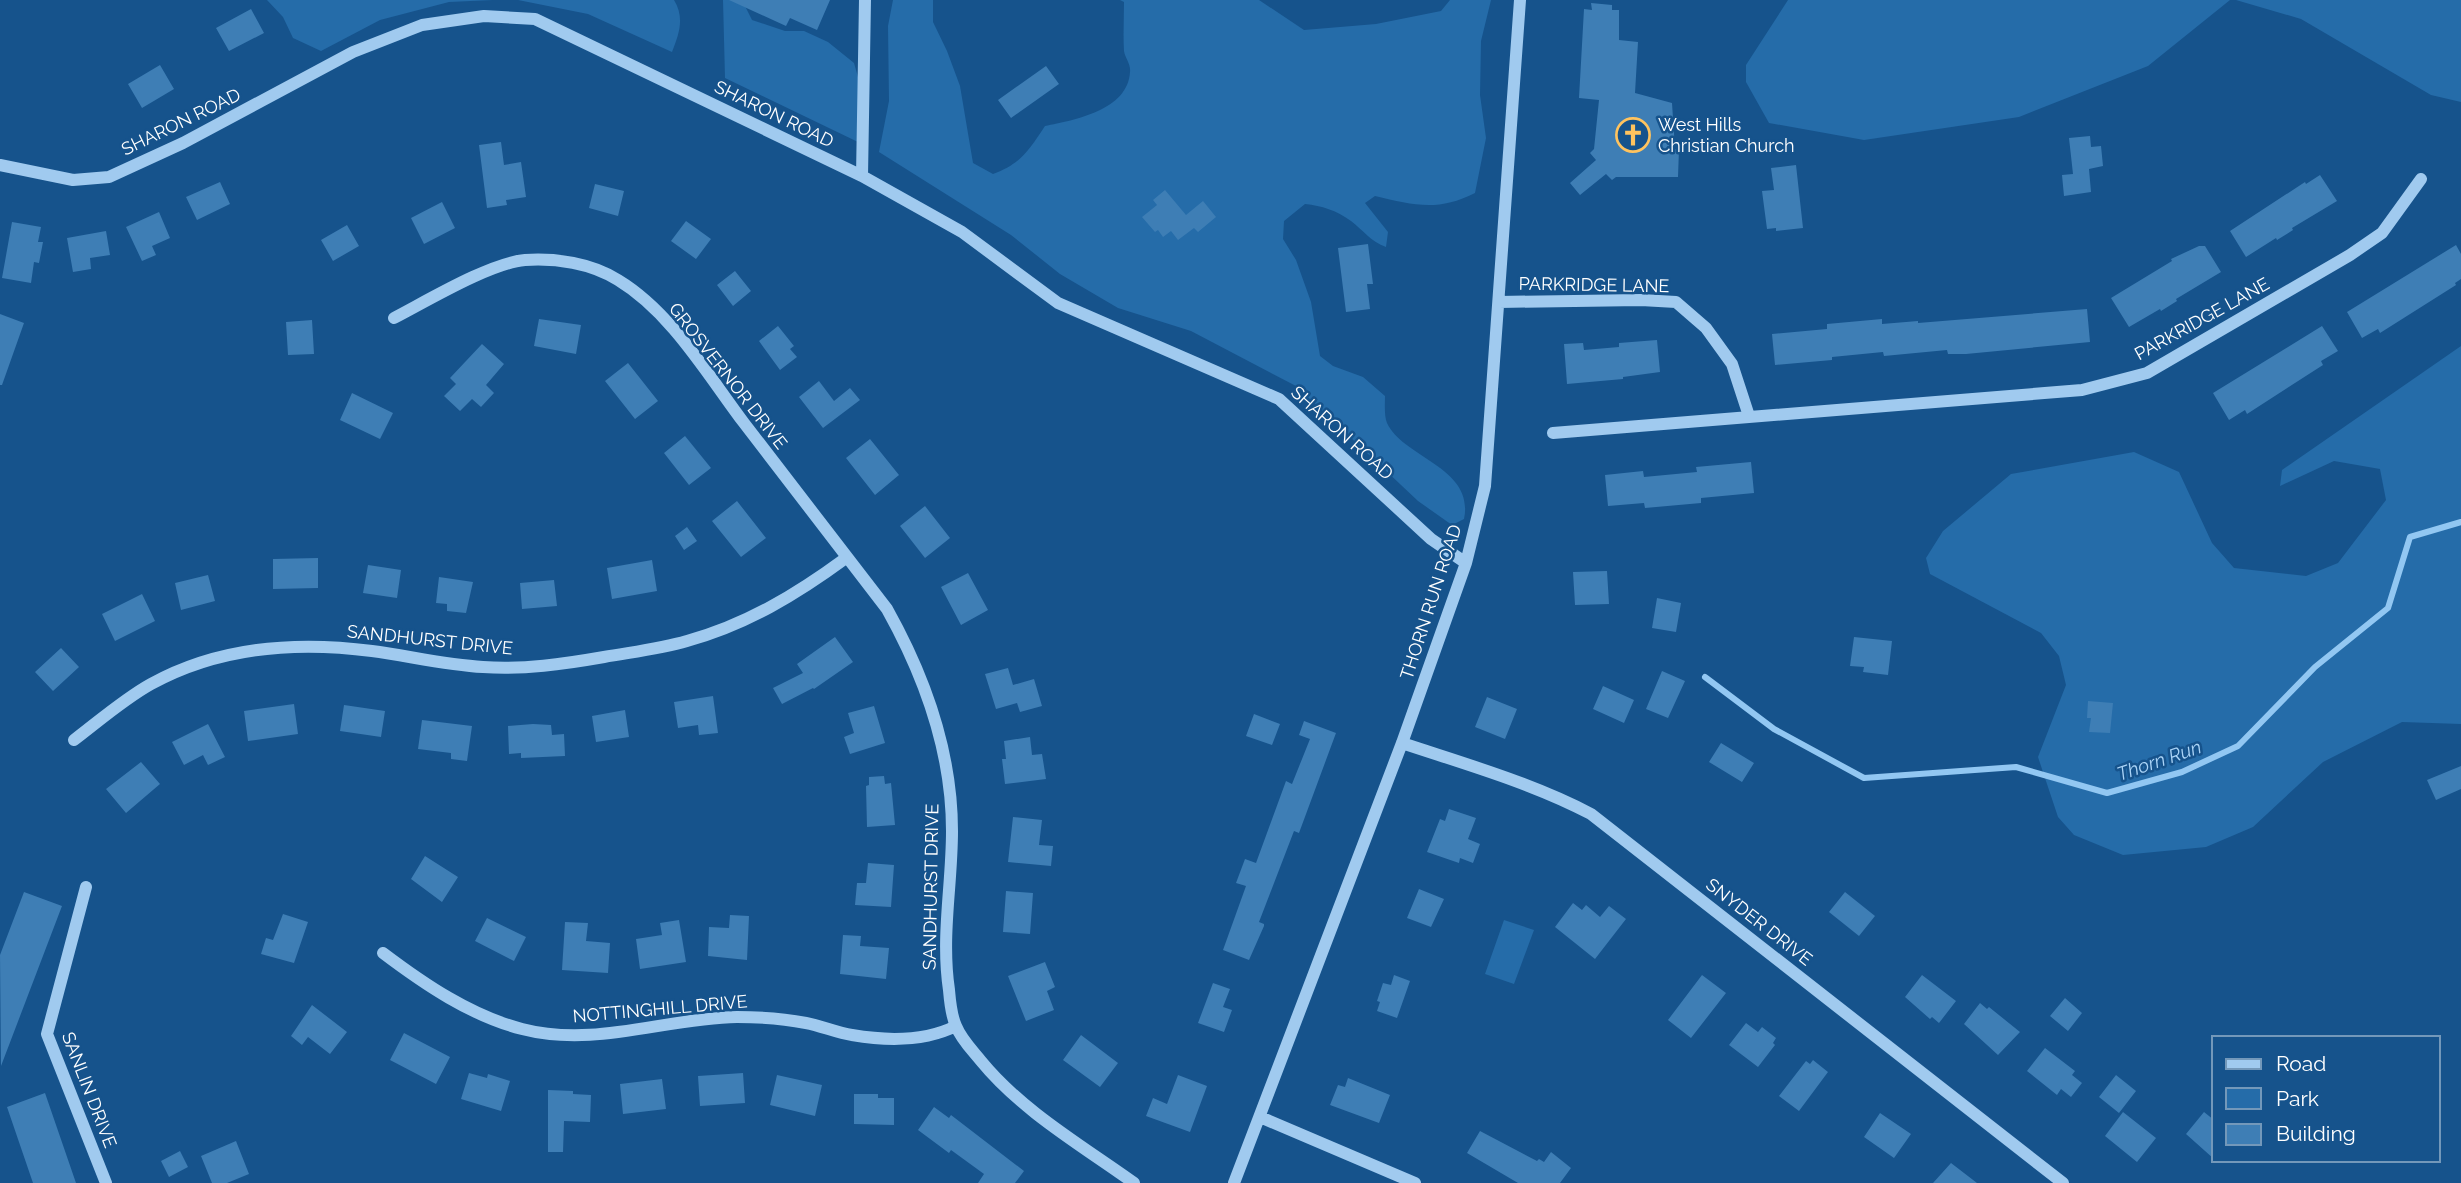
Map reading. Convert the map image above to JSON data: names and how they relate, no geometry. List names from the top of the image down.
{
  "streets": {
    "street": [
      "SHARON ROAD",
      "PARKRIDGE LANE",
      "GROSVERNOR DRIVE",
      "THORN RUN ROAD",
      "SANDHURST DRIVE",
      "SNYDER DRIVE",
      "NOTTINGHILL DRIVE",
      "SANLIN DRIVE"
    ]
  },
  "crossings": [
    ["SHARON ROAD", "THORN RUN ROAD"],
    ["PARKRIDGE LANE", "THORN RUN ROAD"],
    ["GROSVERNOR DRIVE", "SANDHURST DRIVE"],
    ["THORN RUN ROAD", "SNYDER DRIVE"],
    ["SANDHURST DRIVE", "NOTTINGHILL DRIVE"]
  ],
  "water": ["Thorn Run"],
  "places": {
    "church": ["West Hills Christian Church"]
  },
  "legend": ["Road", "Park", "Building"]
}
